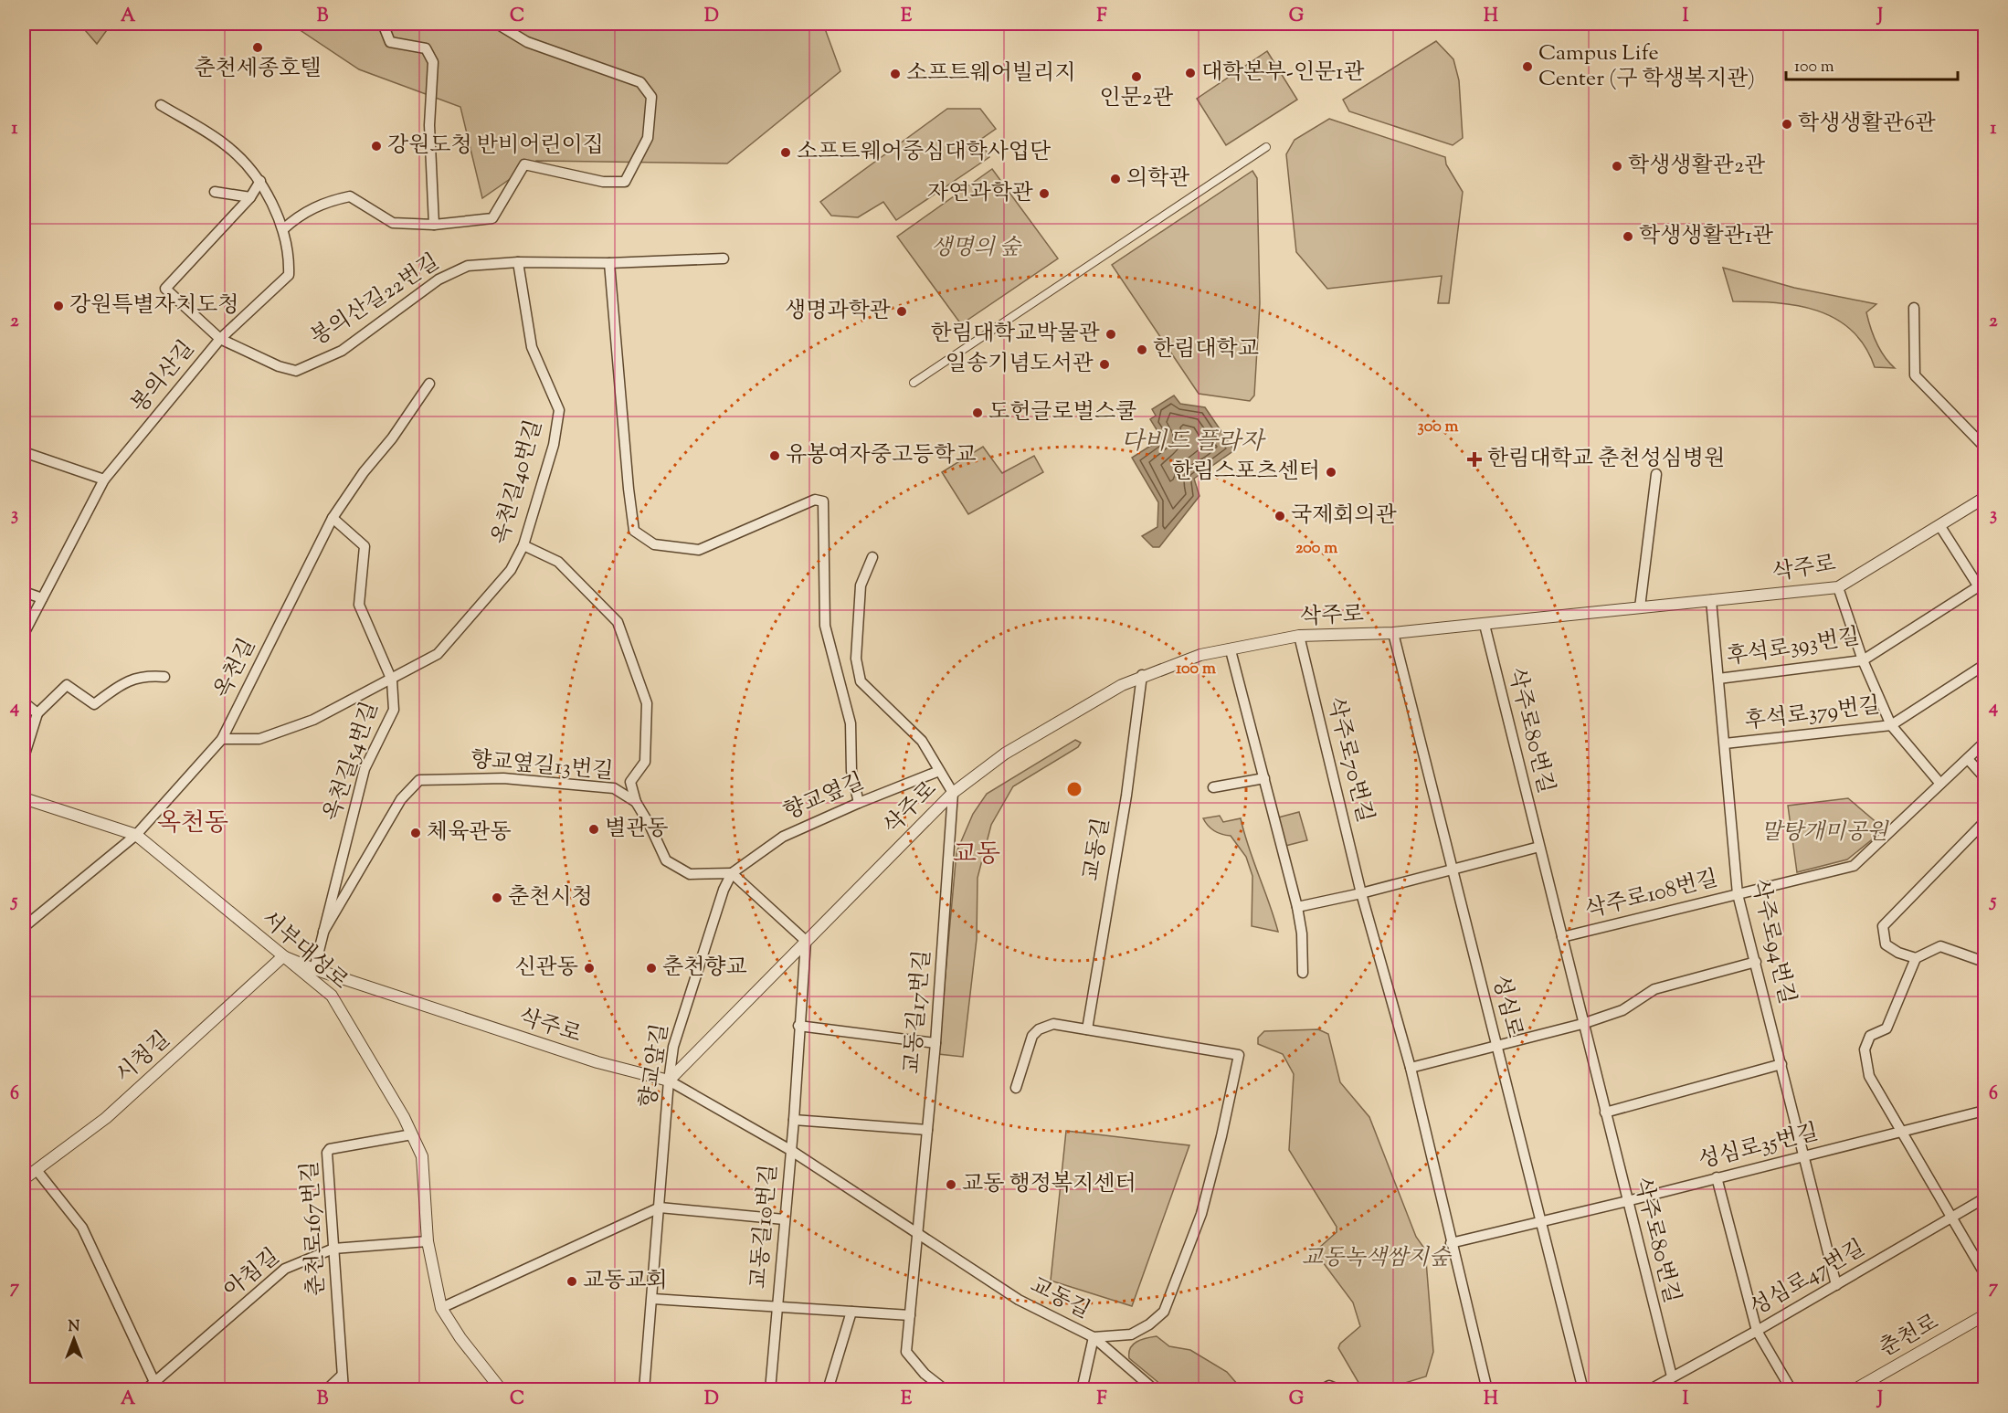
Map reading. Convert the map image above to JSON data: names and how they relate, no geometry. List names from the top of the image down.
{
  "streets": {
    "street": [
      "봉의산길22번길",
      "봉의산길",
      "옥천길40번길",
      "삭주로",
      "후석로393번길",
      "옥천길",
      "후석로379번길",
      "삭주로80번길",
      "삭주로70번길",
      "옥천길54번길",
      "향교옆길13번길",
      "향교옆길",
      "교동길",
      "삭주로108번길",
      "삭주로94번길",
      "서부대성로",
      "성심로",
      "교동길17번길",
      "시청길",
      "향교앞길",
      "성심로35번길",
      "교동길10번길",
      "춘천로167번길",
      "아침길",
      "성심로47번길",
      "춘천로"
    ]
  },
  "crossings": [
    ["봉의산길22번길", "봉의산길"],
    ["봉의산길22번길", "옥천길40번길"],
    ["옥천길40번길", "옥천길"],
    ["옥천길40번길", "옥천길54번길"],
    ["삭주로", "삭주로80번길"],
    ["삭주로", "삭주로70번길"],
    ["삭주로", "옥천길54번길"],
    ["삭주로", "교동길"],
    ["삭주로", "삭주로94번길"],
    ["삭주로", "서부대성로"],
    ["삭주로", "성심로"],
    ["삭주로", "교동길17번길"],
    ["삭주로", "시청길"],
    ["삭주로", "향교앞길"],
    ["삭주로", "교동길10번길"],
    ["후석로393번길", "삭주로94번길"],
    ["옥천길", "옥천길54번길"],
    ["옥천길", "서부대성로"],
    ["후석로379번길", "삭주로94번길"],
    ["삭주로80번길", "삭주로108번길"],
    ["삭주로80번길", "성심로35번길"],
    ["삭주로80번길", "성심로47번길"],
    ["옥천길54번길", "향교옆길13번길"],
    ["향교옆길13번길", "향교옆길"],
    ["향교옆길13번길", "향교앞길"],
    ["향교옆길", "향교앞길"],
    ["교동길", "교동길17번길"],
    ["교동길", "향교앞길"],
    ["교동길", "교동길10번길"],
    ["삭주로108번길", "삭주로94번길"],
    ["삭주로94번길", "성심로35번길"],
    ["삭주로94번길", "성심로47번길"],
    ["서부대성로", "시청길"],
    ["서부대성로", "춘천로167번길"],
    ["서부대성로", "아침길"],
    ["성심로", "성심로35번길"],
    ["교동길17번길", "교동길10번길"],
    ["춘천로167번길", "아침길"]
  ],
  "districts": ["옥천동", "교동"],
  "water": ["다비드 플라자"],
  "parks": ["생명의 숲", "말탕개미공원", "교동녹색쌈지숲"],
  "places": {
    "other": [
      "춘천세종호텔",
      "Campus Life Center (구 학생복지관)",
      "대학본부-인문1관",
      "소프트웨어빌리지",
      "인문2관",
      "학생생활관6관",
      "강원도청 반비어린이집",
      "소프트웨어중심대학사업단",
      "학생생활관2관",
      "의학관",
      "자연과학관",
      "학생생활관1관",
      "강원특별자치도청",
      "생명과학관",
      "한림대학교박물관",
      "한림대학교",
      "일송기념도서관",
      "도헌글로벌스쿨",
      "유봉여자중고등학교",
      "한림스포츠센터",
      "국제회의관",
      "별관동",
      "체육관동",
      "춘천시청",
      "신관동",
      "춘천향교",
      "교동 행정복지센터",
      "교동교회"
    ],
    "health": ["한림대학교 춘천성심병원"]
  },
  "scale_bar": "100 m",
  "north": "top",
  "grid": {
    "columns": [
      "A",
      "B",
      "C",
      "D",
      "E",
      "F",
      "G",
      "H",
      "I",
      "J"
    ],
    "rows": [
      "1",
      "2",
      "3",
      "4",
      "5",
      "6",
      "7"
    ]
  },
  "rings": ["300 m", "200 m", "100 m"]
}
